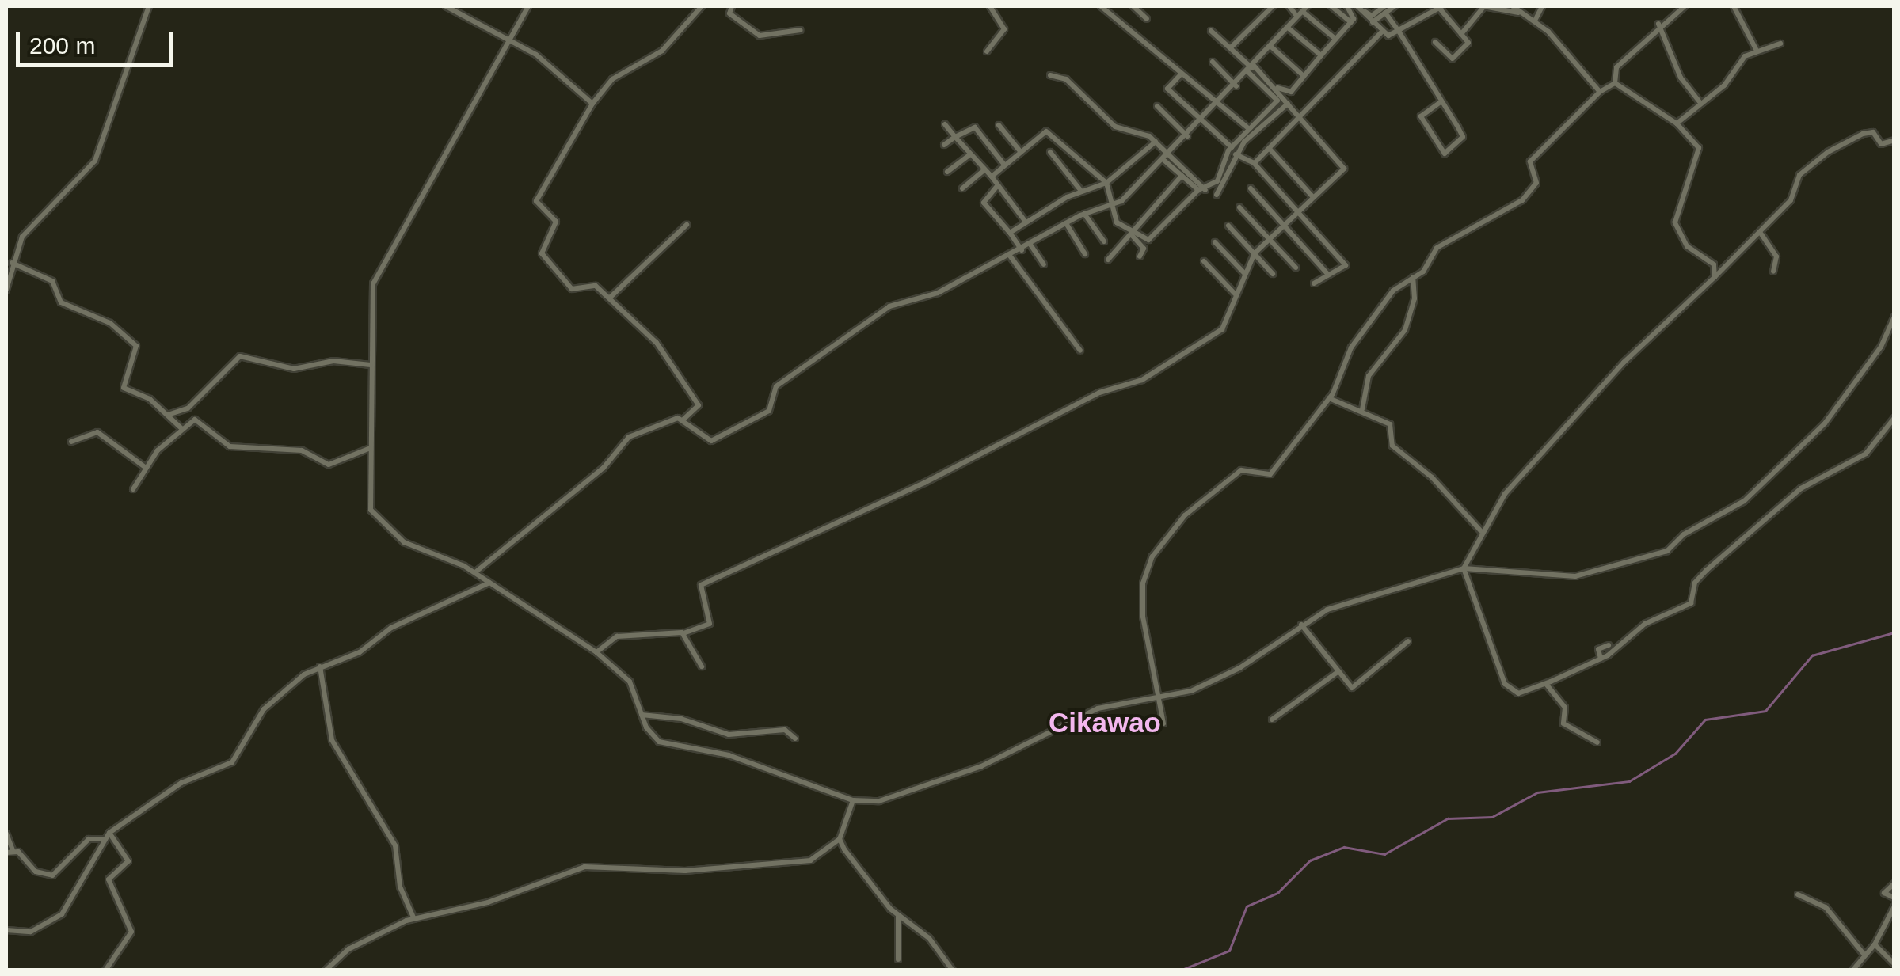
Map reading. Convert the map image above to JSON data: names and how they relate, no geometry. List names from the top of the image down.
{
  "districts": ["Cikawao"],
  "scale_bar": "200 m"
}
